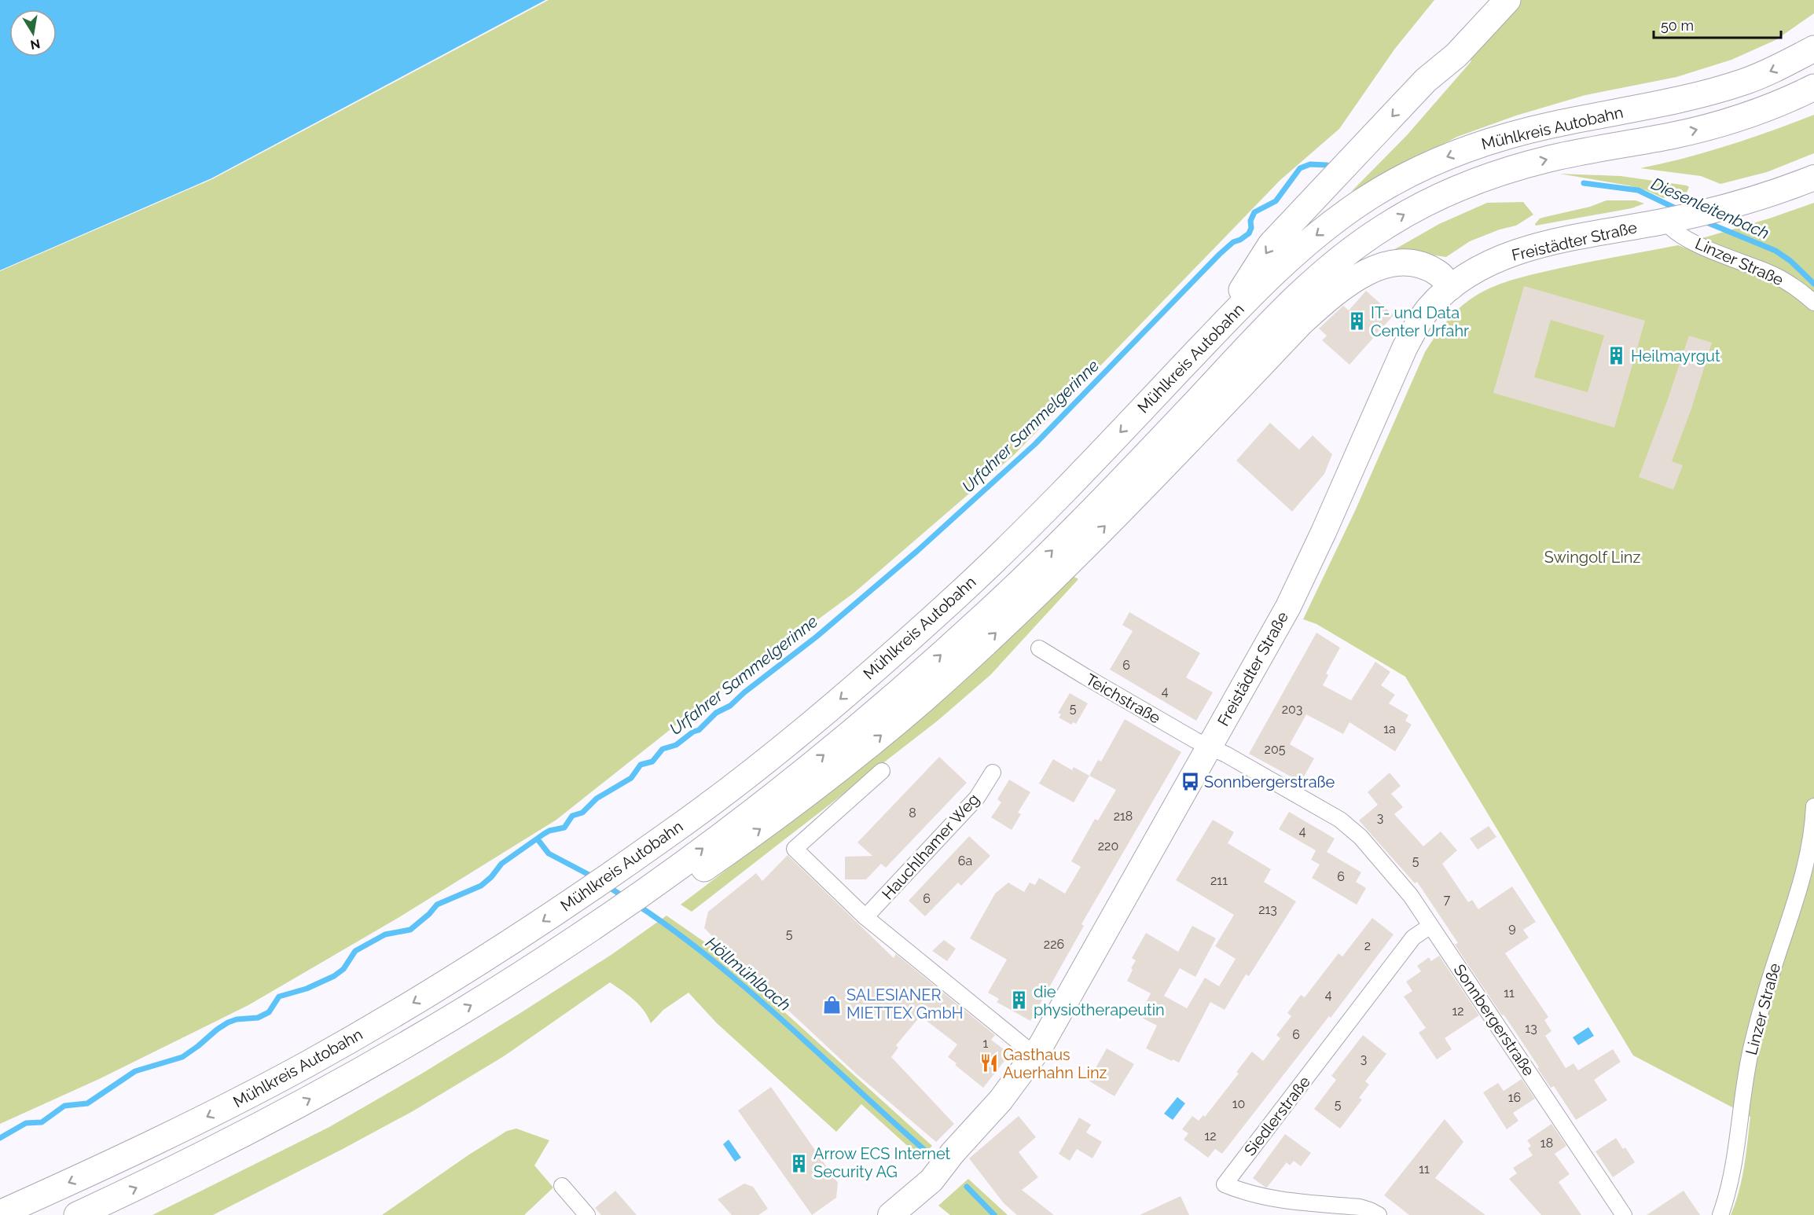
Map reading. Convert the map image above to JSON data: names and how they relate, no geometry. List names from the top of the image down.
{
  "streets": {
    "highway": ["Mühlkreis Autobahn"],
    "main road": ["Freistädter Straße"],
    "street": [
      "Linzer Straße",
      "Teichstraße",
      "Hauchlhamer Weg",
      "Sonnbergerstraße",
      "Siedlerstraße"
    ]
  },
  "crossings": [
    ["Freistädter Straße", "Linzer Straße"],
    ["Freistädter Straße", "Teichstraße"],
    ["Freistädter Straße", "Sonnbergerstraße"],
    ["Teichstraße", "Sonnbergerstraße"],
    ["Sonnbergerstraße", "Siedlerstraße"]
  ],
  "water": ["Diesenleitenbach", "Urfahrer Sammelgerinne", "Höllmühlbach"],
  "parks": ["Swingolf Linz"],
  "places": {
    "building": [
      "IT- und Data Center Urfahr",
      "Heilmayrgut",
      "die physiotherapeutin",
      "Arrow ECS Internet Security AG"
    ],
    "bus stop": ["Sonnbergerstraße"],
    "shop": ["SALESIANER MIETTEX GmbH"],
    "restaurant": ["Gasthaus Auerhahn Linz"]
  },
  "house_numbers": [
    "6",
    "4",
    "5",
    "203",
    "1a",
    "205",
    "8",
    "218",
    "3",
    "4",
    "220",
    "6a",
    "5",
    "6",
    "211",
    "6",
    "7",
    "213",
    "9",
    "5",
    "226",
    "2",
    "11",
    "4",
    "12",
    "13",
    "6",
    "1",
    "3",
    "16",
    "10",
    "5",
    "12",
    "18",
    "11"
  ],
  "scale_bar": "50 m",
  "north": "bottom"
}
